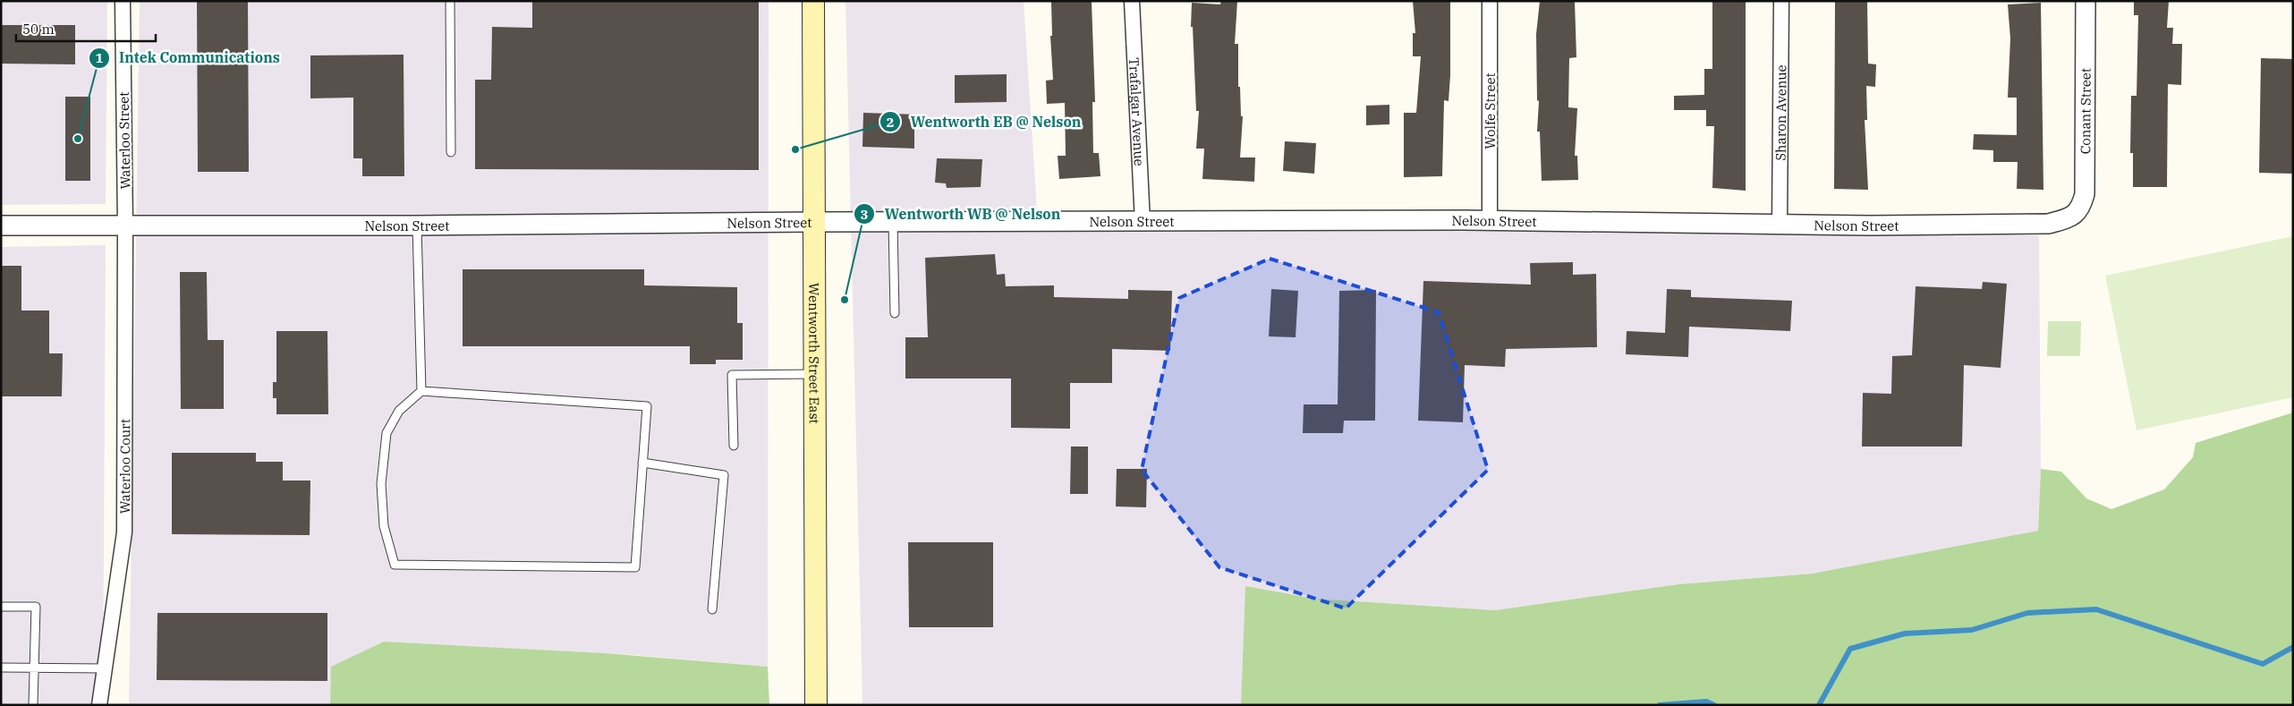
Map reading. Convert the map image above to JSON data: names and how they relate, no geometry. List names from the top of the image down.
{
  "streets": {
    "main road": ["Wentworth Street East"],
    "street": [
      "Wolfe Street",
      "Conant Street",
      "Trafalgar Avenue",
      "Sharon Avenue",
      "Waterloo Street",
      "Nelson Street",
      "Waterloo Court"
    ]
  },
  "crossings": [
    ["Wolfe Street", "Nelson Street"],
    ["Conant Street", "Nelson Street"],
    ["Trafalgar Avenue", "Nelson Street"],
    ["Sharon Avenue", "Nelson Street"],
    ["Waterloo Street", "Nelson Street"],
    ["Waterloo Street", "Waterloo Court"],
    ["Nelson Street", "Wentworth Street East"],
    ["Nelson Street", "Waterloo Court"]
  ],
  "places": ["Intek Communications", "Wentworth EB @ Nelson", "Wentworth WB @ Nelson"],
  "scale_bar": "50 m"
}
